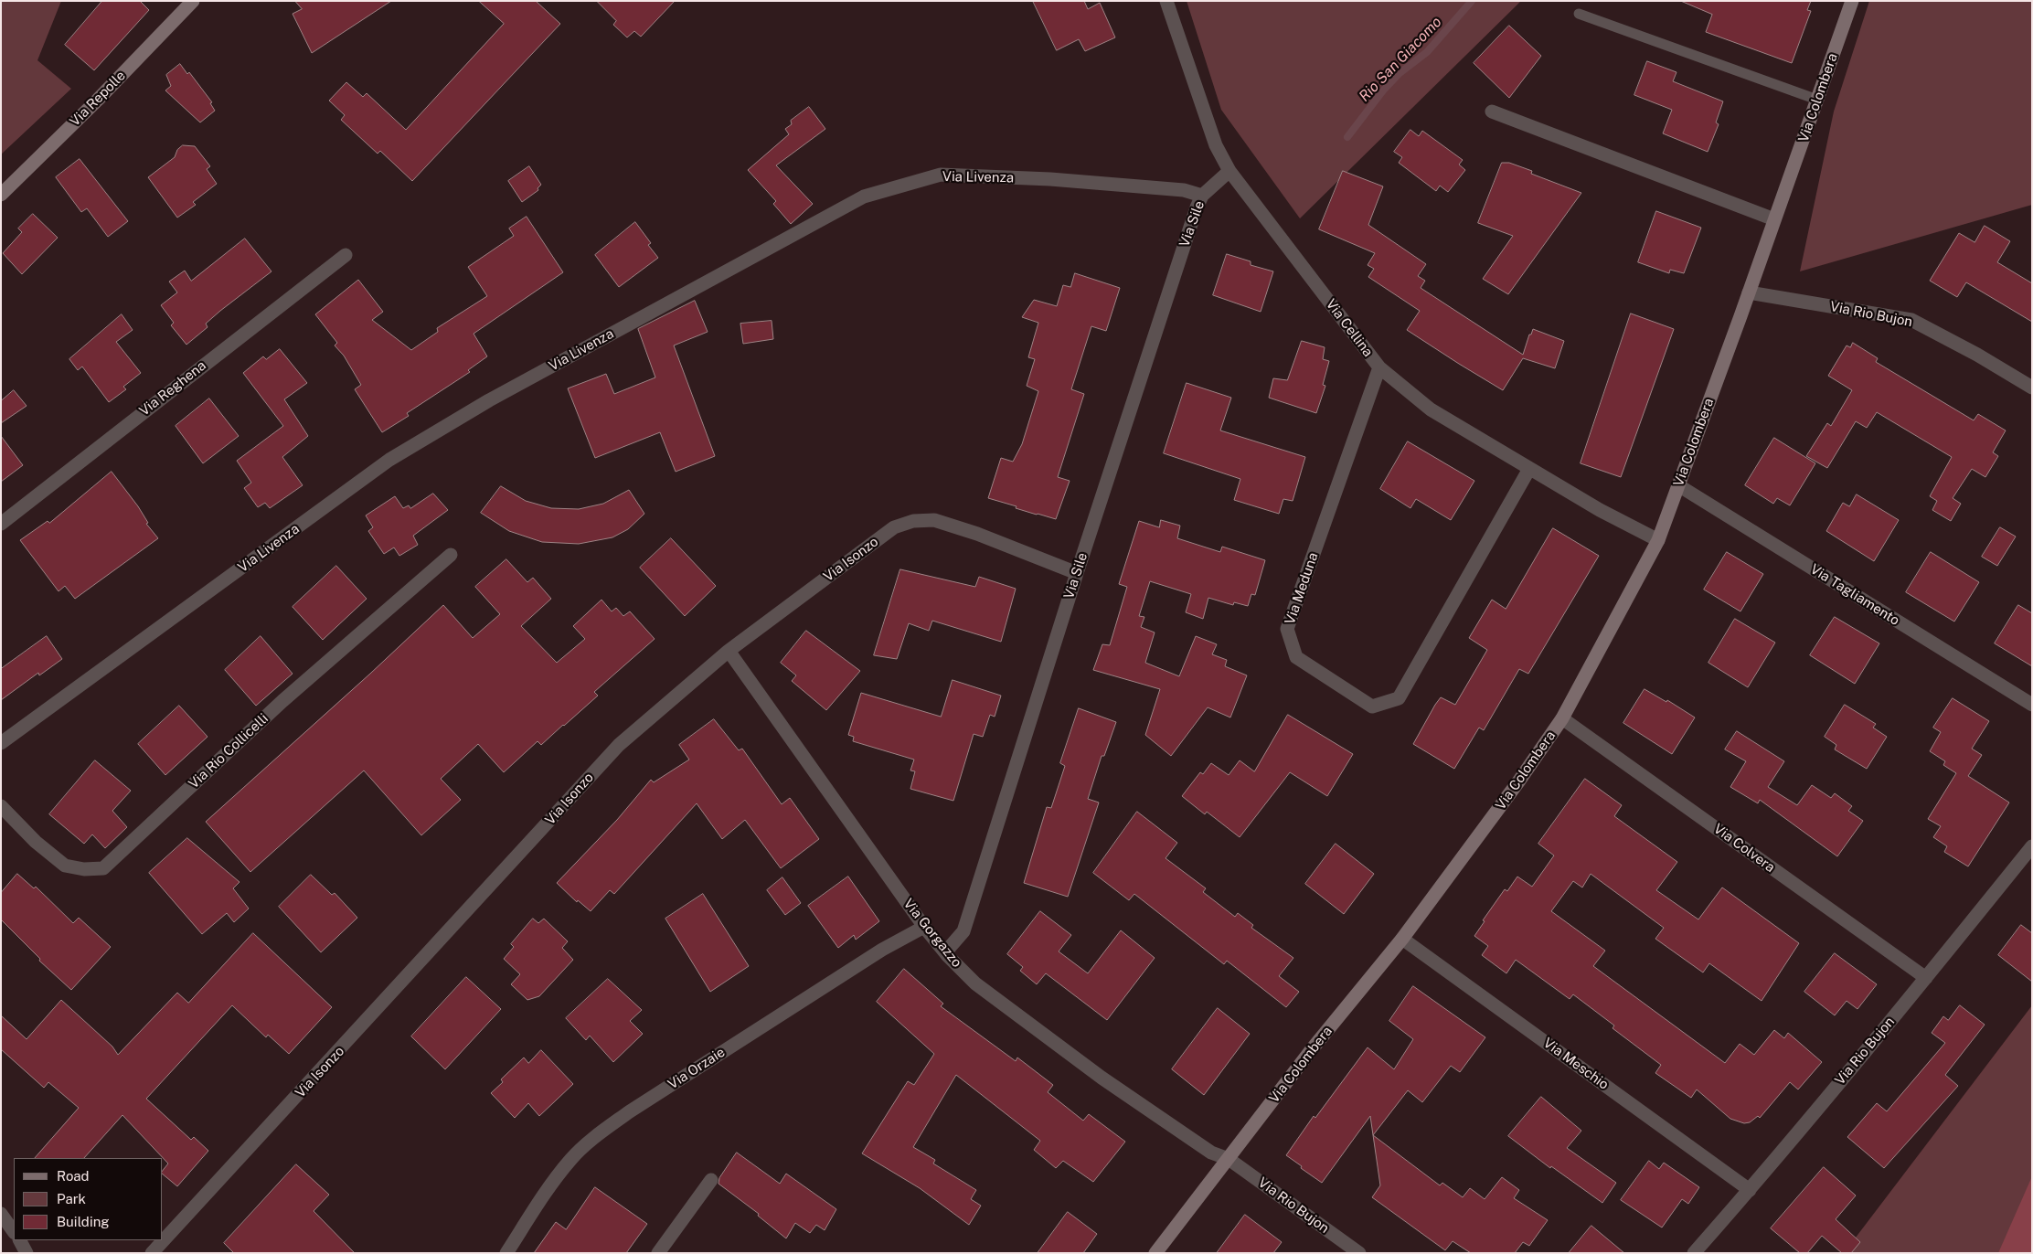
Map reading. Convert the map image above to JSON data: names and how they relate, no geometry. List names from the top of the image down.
{
  "streets": {
    "street": [
      "Via Colombera",
      "Via Repolle",
      "Via Livenza",
      "Via Sile",
      "Via Rio Bujon",
      "Via Cellina",
      "Via Reghena",
      "Via Isonzo",
      "Via Meduna",
      "Via Tagliamento",
      "Via Rio Collicelli",
      "Via Colvera",
      "Via Gorgazzo",
      "Via Meschio",
      "Via Orzaie"
    ]
  },
  "crossings": [
    ["Via Colombera", "Via Rio Bujon"],
    ["Via Colombera", "Via Cellina"],
    ["Via Colombera", "Via Tagliamento"],
    ["Via Colombera", "Via Colvera"],
    ["Via Colombera", "Via Gorgazzo"],
    ["Via Colombera", "Via Meschio"],
    ["Via Livenza", "Via Sile"],
    ["Via Sile", "Via Isonzo"],
    ["Via Sile", "Via Gorgazzo"],
    ["Via Rio Bujon", "Via Colvera"],
    ["Via Rio Bujon", "Via Gorgazzo"],
    ["Via Rio Bujon", "Via Meschio"],
    ["Via Cellina", "Via Meduna"],
    ["Via Isonzo", "Via Gorgazzo"],
    ["Via Gorgazzo", "Via Orzaie"]
  ],
  "water": ["Rio San Giacomo"],
  "legend": ["Road", "Park", "Building"]
}
